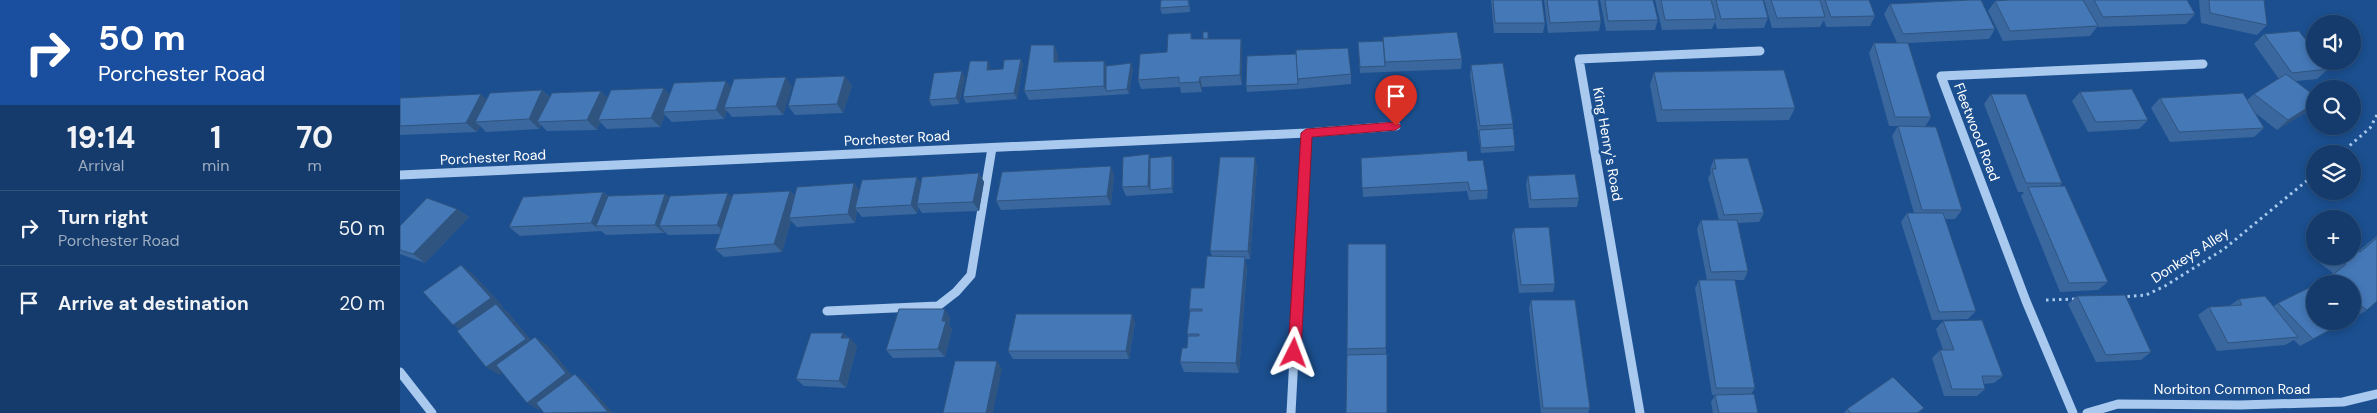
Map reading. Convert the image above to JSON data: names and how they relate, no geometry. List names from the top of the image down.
{
  "streets": {
    "street": [
      "Fleetwood Road",
      "Porchester Road",
      "King Henry's Road",
      "Norbiton Common Road"
    ],
    "path": ["Donkeys Alley"]
  },
  "page": {
    "turn": ["50 m", "Porchester Road"],
    "map_buttons": ["+", "−"],
    "eta": [
      "19:14",
      "Arrival",
      "1",
      "min",
      "70",
      "m"
    ],
    "list": [
      {
        "name": "Turn right",
        "note": "Porchester Road",
        "value": "50 m"
      },
      {
        "name": "Arrive at destination",
        "value": "20 m"
      }
    ]
  }
}
